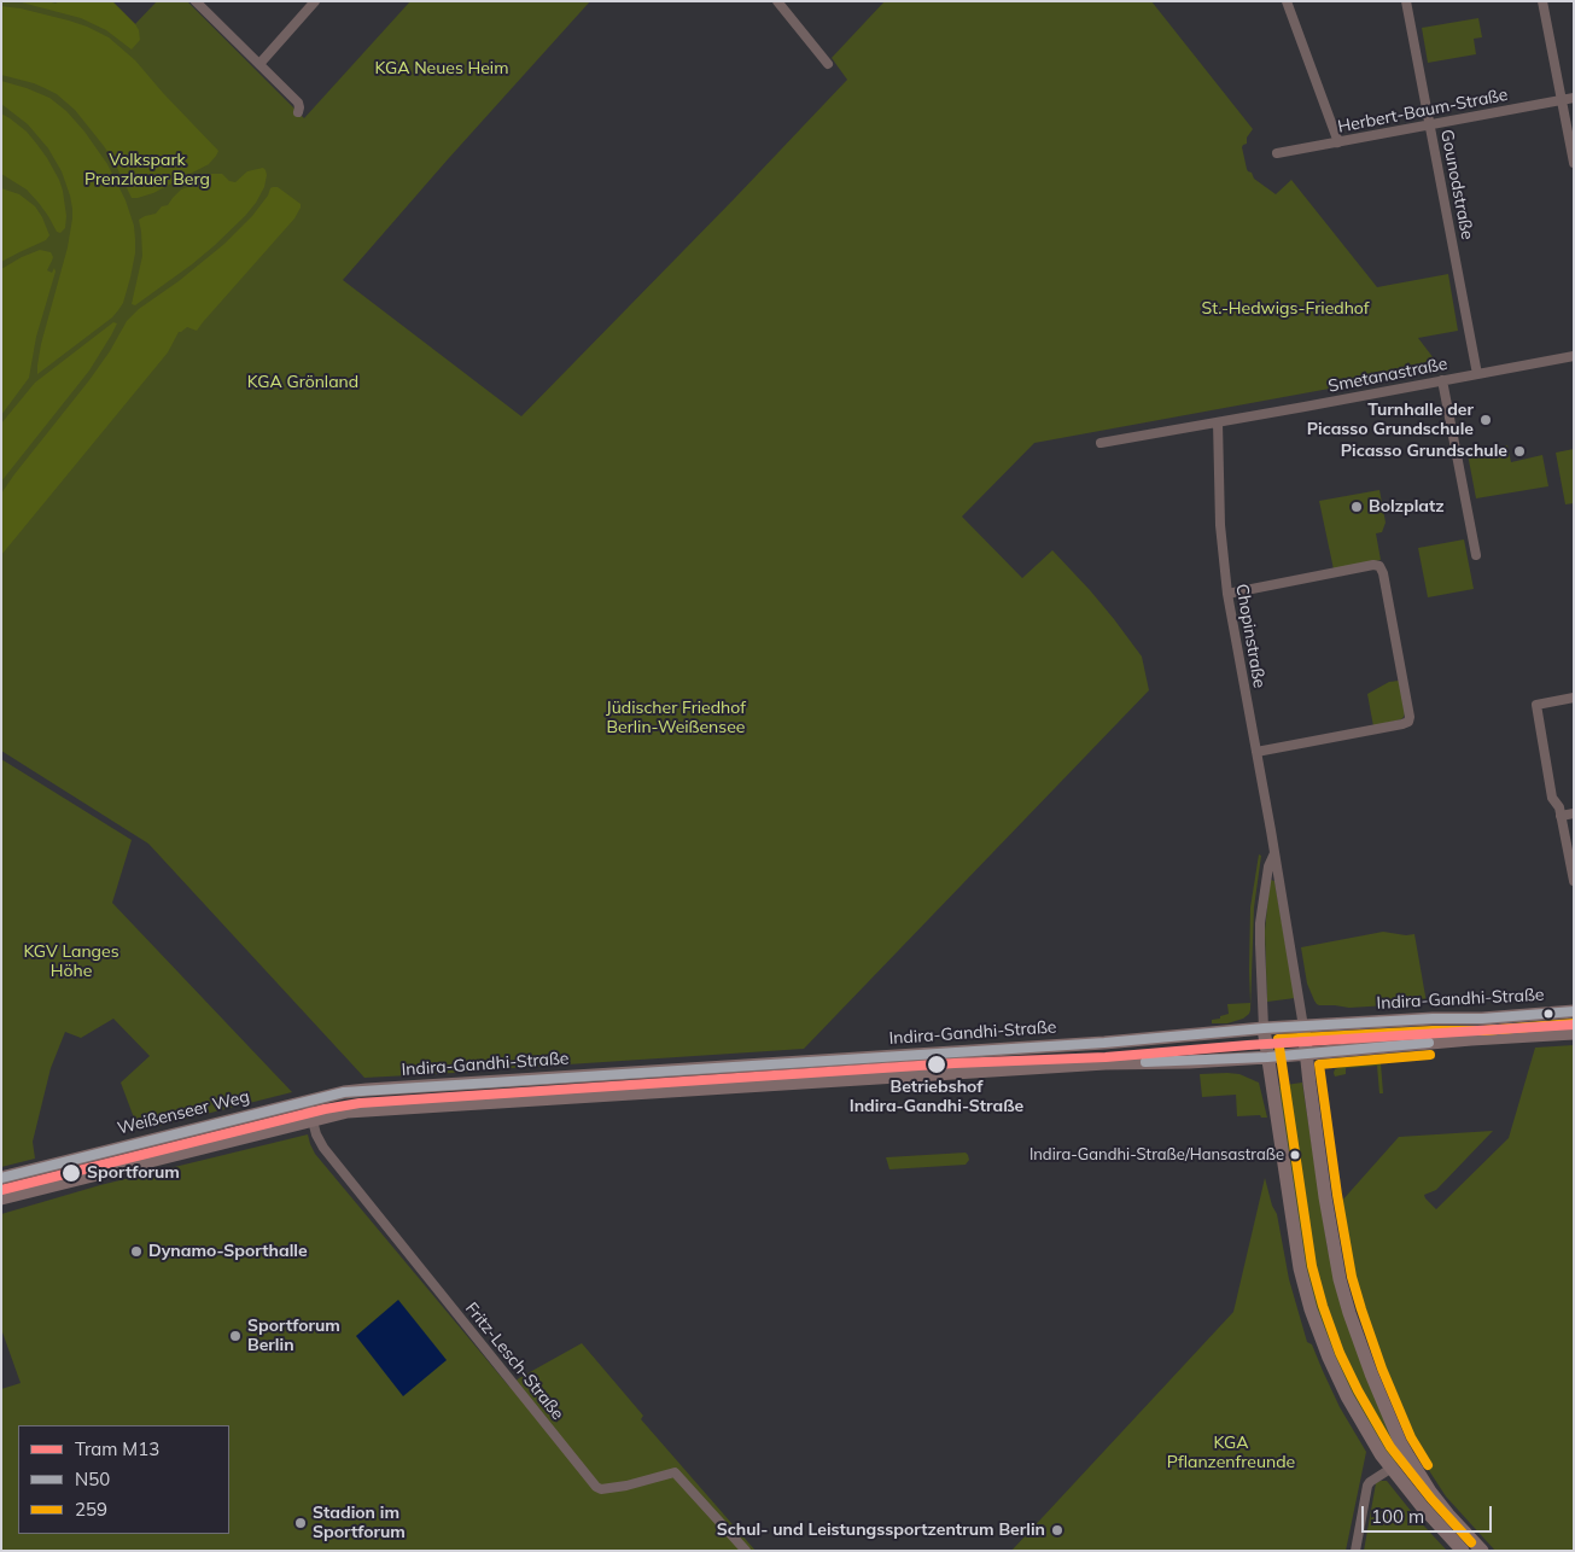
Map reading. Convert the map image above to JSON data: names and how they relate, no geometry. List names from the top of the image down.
{
  "streets": {
    "main road": ["Indira-Gandhi-Straße", "Weißenseer Weg"],
    "street": [
      "Herbert-Baum-Straße",
      "Gounodstraße",
      "Smetanastraße",
      "Chopinstraße",
      "Fritz-Lesch-Straße"
    ]
  },
  "crossings": [
    ["Herbert-Baum-Straße", "Gounodstraße"],
    ["Gounodstraße", "Smetanastraße"],
    ["Smetanastraße", "Chopinstraße"],
    ["Chopinstraße", "Indira-Gandhi-Straße"],
    ["Indira-Gandhi-Straße", "Weißenseer Weg"],
    ["Weißenseer Weg", "Fritz-Lesch-Straße"]
  ],
  "parks": [
    "KGA Neues Heim",
    "Volkspark Prenzlauer Berg",
    "St.-Hedwigs-Friedhof",
    "KGA Grönland",
    "Jüdischer Friedhof Berlin-Weißensee",
    "KGV Langes Höhe",
    "KGA Pflanzenfreunde"
  ],
  "places": [
    "Turnhalle der Picasso Grundschule",
    "Picasso Grundschule",
    "Bolzplatz",
    "Betriebshof Indira-Gandhi-Straße",
    "Indira-Gandhi-Straße/Hansastraße",
    "Sportforum",
    "Dynamo-Sporthalle",
    "Sportforum Berlin",
    "Stadion im Sportforum",
    "Schul- und Leistungssportzentrum Berlin"
  ],
  "lines": ["transit line N50", "transit line 259", "tram line M13"],
  "legend": ["Tram M13", "N50", "259"],
  "scale_bar": "100 m"
}
